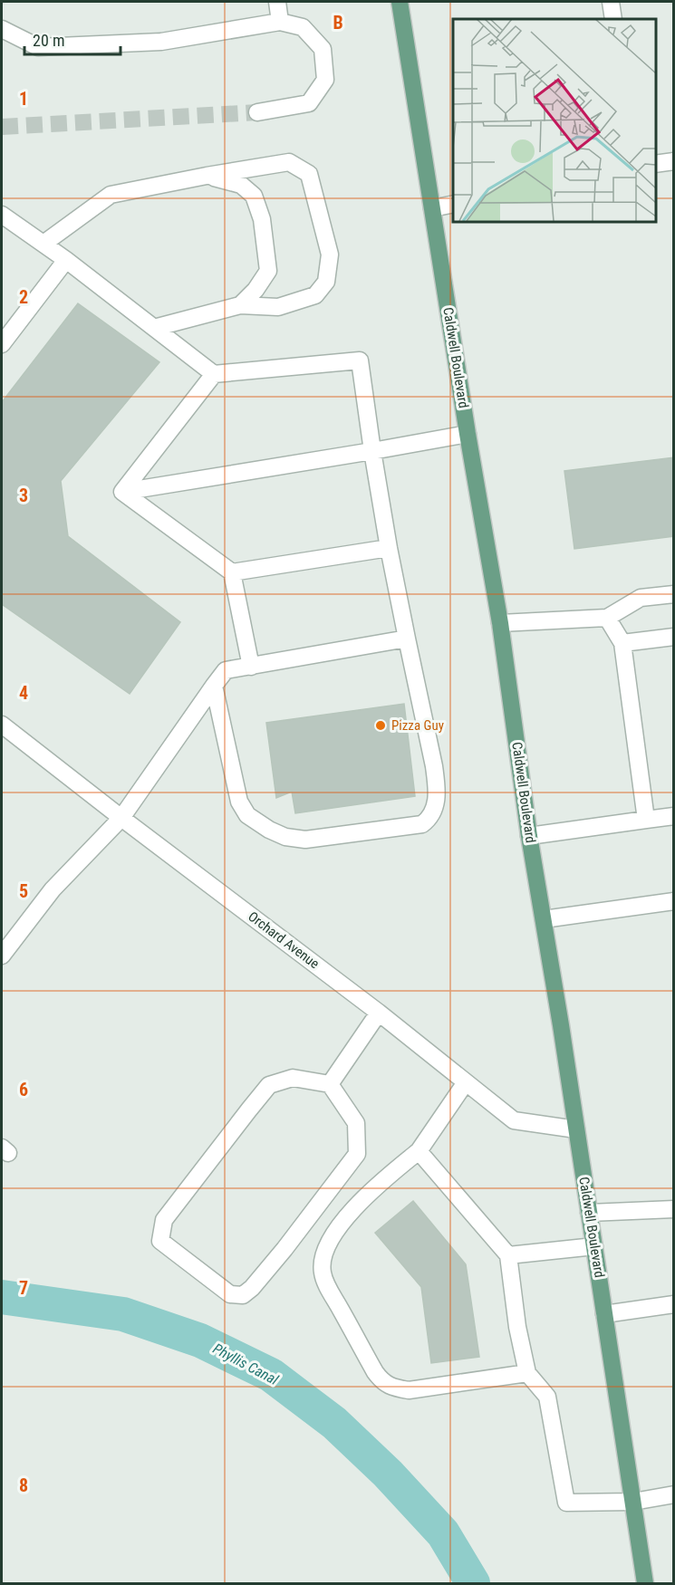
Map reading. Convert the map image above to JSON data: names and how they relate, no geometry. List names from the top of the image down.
{
  "streets": {
    "main road": ["Caldwell Boulevard"],
    "street": ["Orchard Avenue"]
  },
  "crossings": [
    ["Caldwell Boulevard", "Orchard Avenue"]
  ],
  "water": ["Phyllis Canal"],
  "places": ["Pizza Guy"],
  "scale_bar": "20 m",
  "grid": {
    "columns": ["B"],
    "rows": [
      "1",
      "2",
      "3",
      "4",
      "5",
      "6",
      "7",
      "8"
    ]
  }
}
